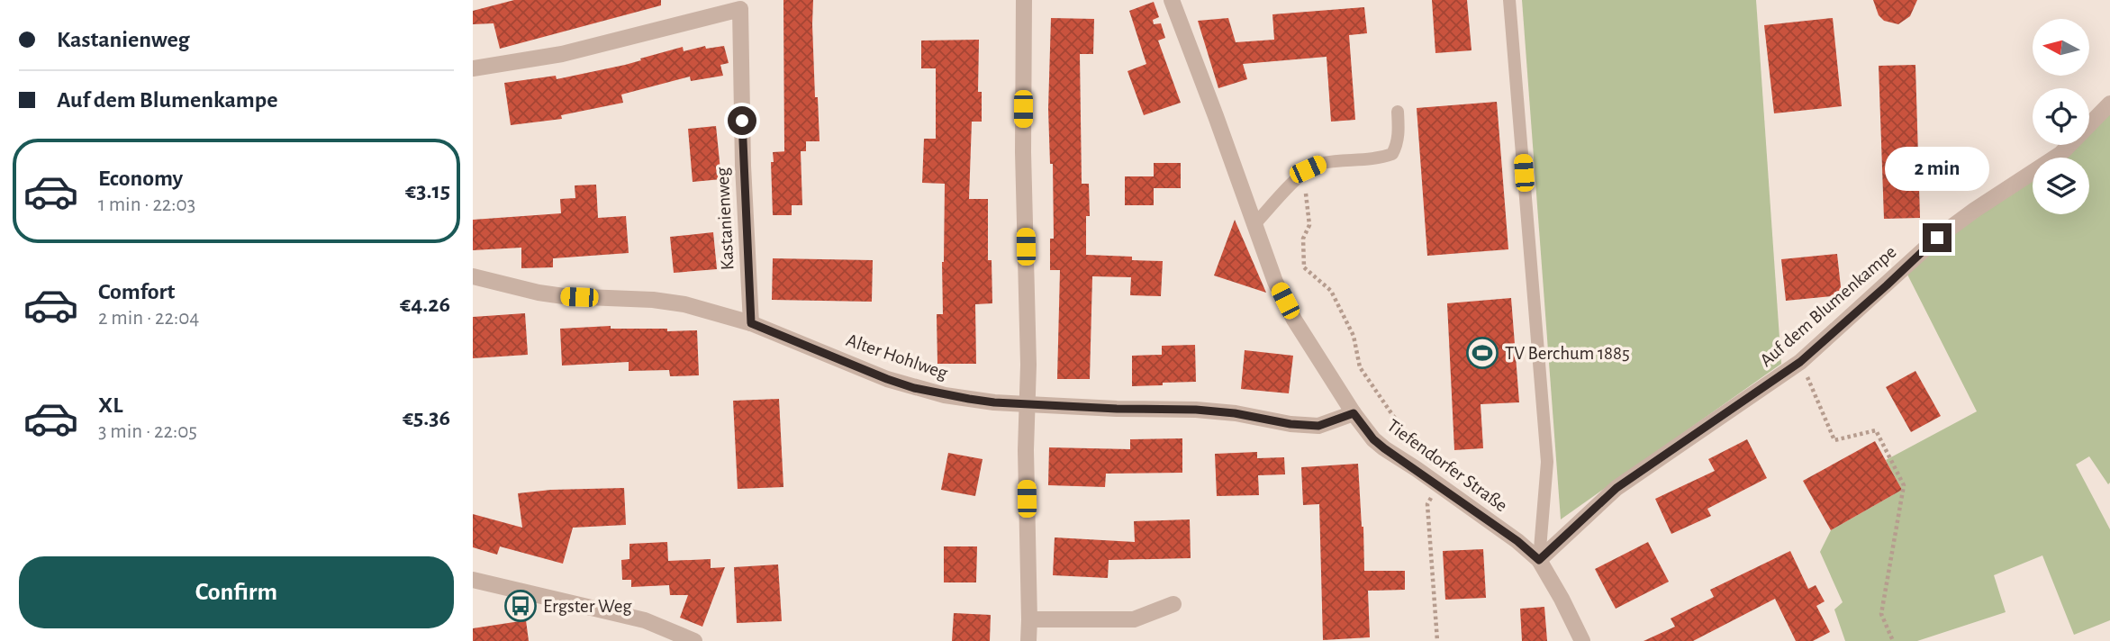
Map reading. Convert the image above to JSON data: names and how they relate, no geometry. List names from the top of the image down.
{
  "streets": {
    "street": [
      "Kastanienweg",
      "Auf dem Blumenkampe",
      "Alter Hohlweg",
      "Tiefendorfer Straße"
    ]
  },
  "crossings": [
    ["Kastanienweg", "Alter Hohlweg"],
    ["Auf dem Blumenkampe", "Tiefendorfer Straße"],
    ["Alter Hohlweg", "Tiefendorfer Straße"]
  ],
  "places": {
    "sports": ["TV Berchum 1885"],
    "bus stop": ["Ergster Weg"]
  },
  "north": "left",
  "page": {
    "banner": ["Kastanienweg", "Auf dem Blumenkampe"],
    "list": [
      {
        "name": "Economy",
        "note": "1 min · 22:03",
        "value": "€3.15"
      },
      {
        "name": "Comfort",
        "note": "2 min · 22:04",
        "value": "€4.26"
      },
      {
        "name": "XL",
        "note": "3 min · 22:05",
        "value": "€5.36"
      }
    ],
    "bubble": "2 min",
    "buttons": "Confirm"
  }
}
